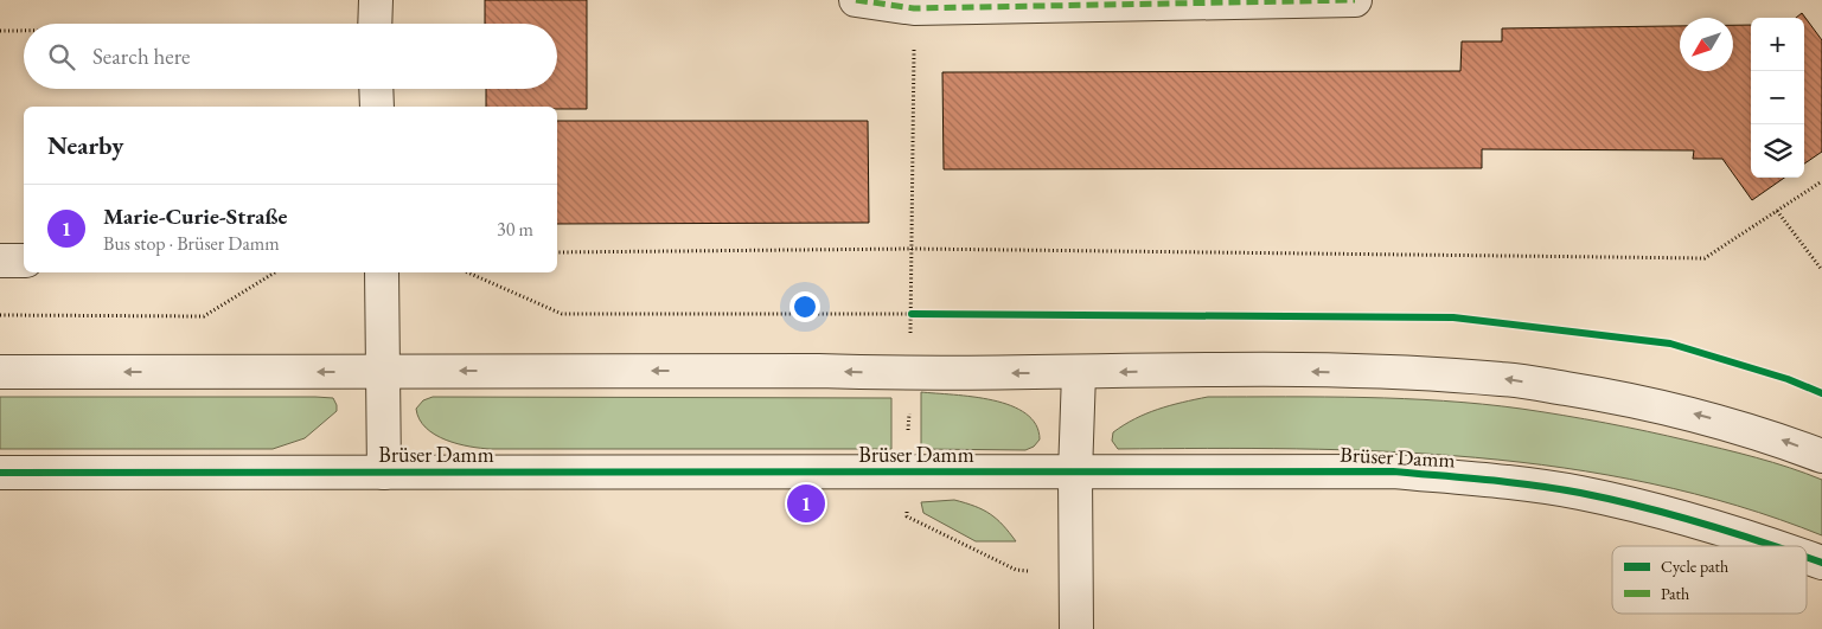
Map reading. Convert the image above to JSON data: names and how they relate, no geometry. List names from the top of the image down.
{
  "streets": {
    "street": ["Brüser Damm"]
  },
  "legend": ["Cycle path", "Path"],
  "north": "bottom left",
  "page": {
    "map_buttons": ["+", "−"],
    "search": "Search here",
    "heading": "Nearby",
    "list": [
      {
        "mark": "1",
        "name": "Marie-Curie-Straße",
        "note": "Bus stop · Brüser Damm",
        "value": "30 m"
      }
    ],
    "pins": "1"
  }
}
